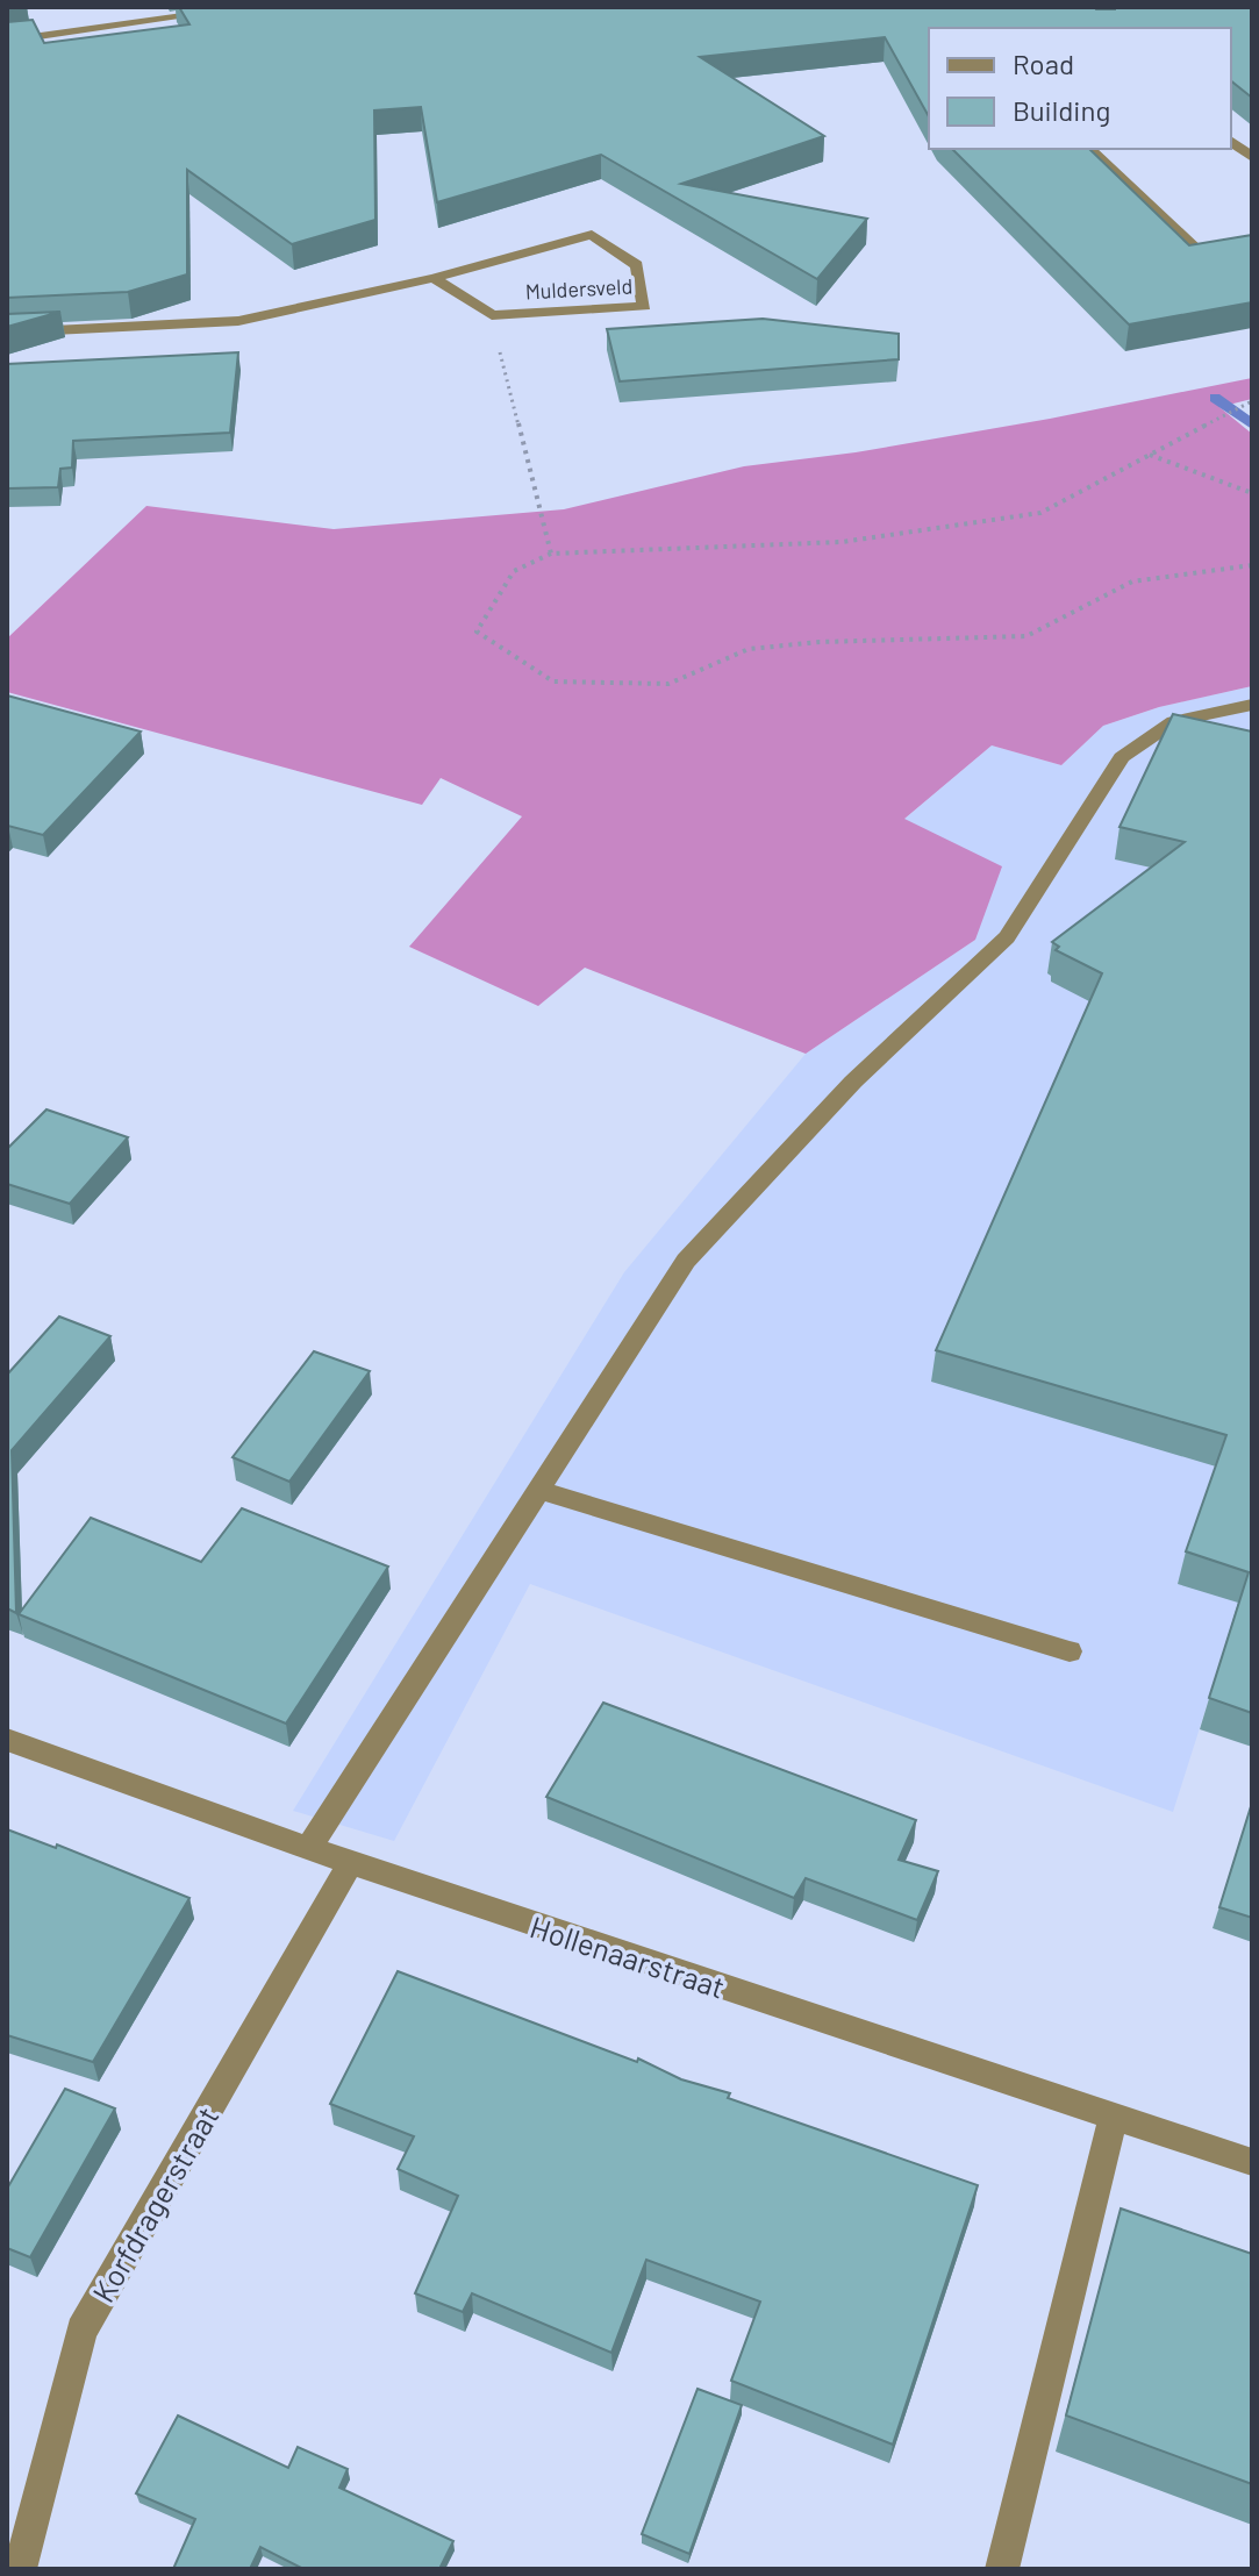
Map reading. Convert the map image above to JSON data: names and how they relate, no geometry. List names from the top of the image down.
{
  "streets": {
    "street": ["Muldersveld", "Hollenaarstraat", "Korfdragerstraat"]
  },
  "crossings": [
    ["Hollenaarstraat", "Korfdragerstraat"]
  ],
  "legend": ["Road", "Building"]
}
